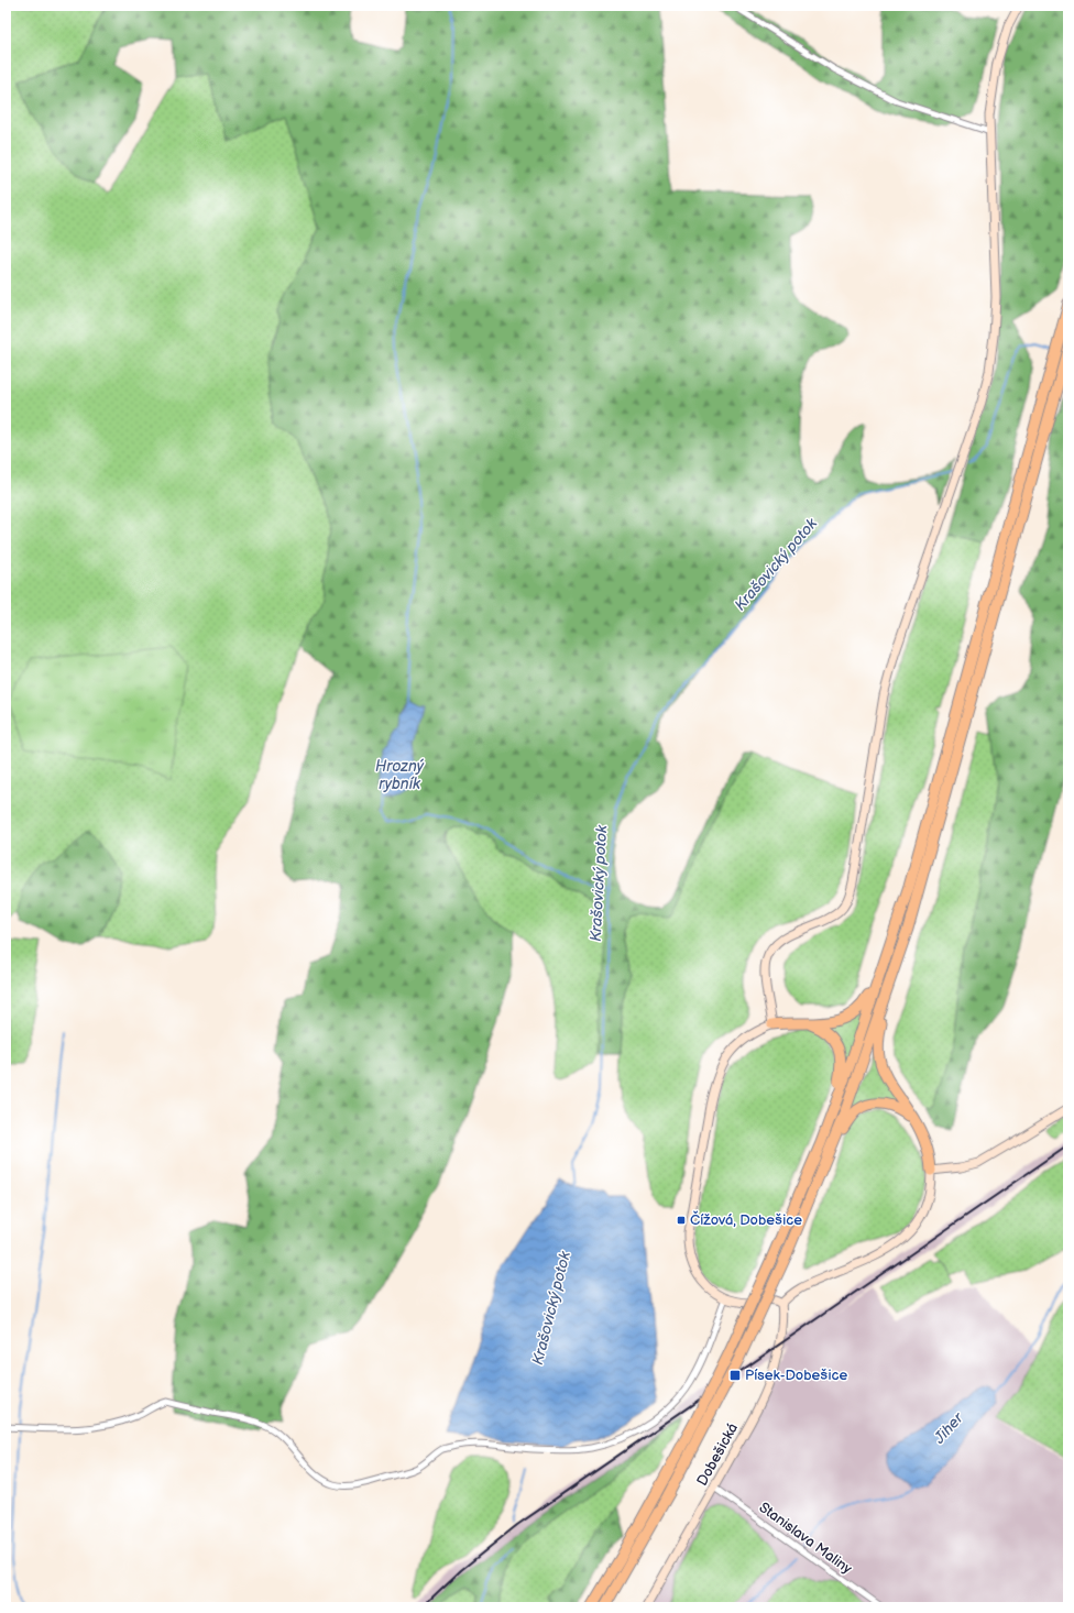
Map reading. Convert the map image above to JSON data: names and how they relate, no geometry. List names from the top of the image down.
{
  "streets": {
    "street": ["Dobešická", "Stanislava Maliny"]
  },
  "crossings": [
    ["Dobešická", "Stanislava Maliny"]
  ],
  "water": ["Krašovický potok", "Hrozný rybník", "Jiher"],
  "places": {
    "transit": ["Čížová, Dobešice", "Písek-Dobešice"]
  }
}
